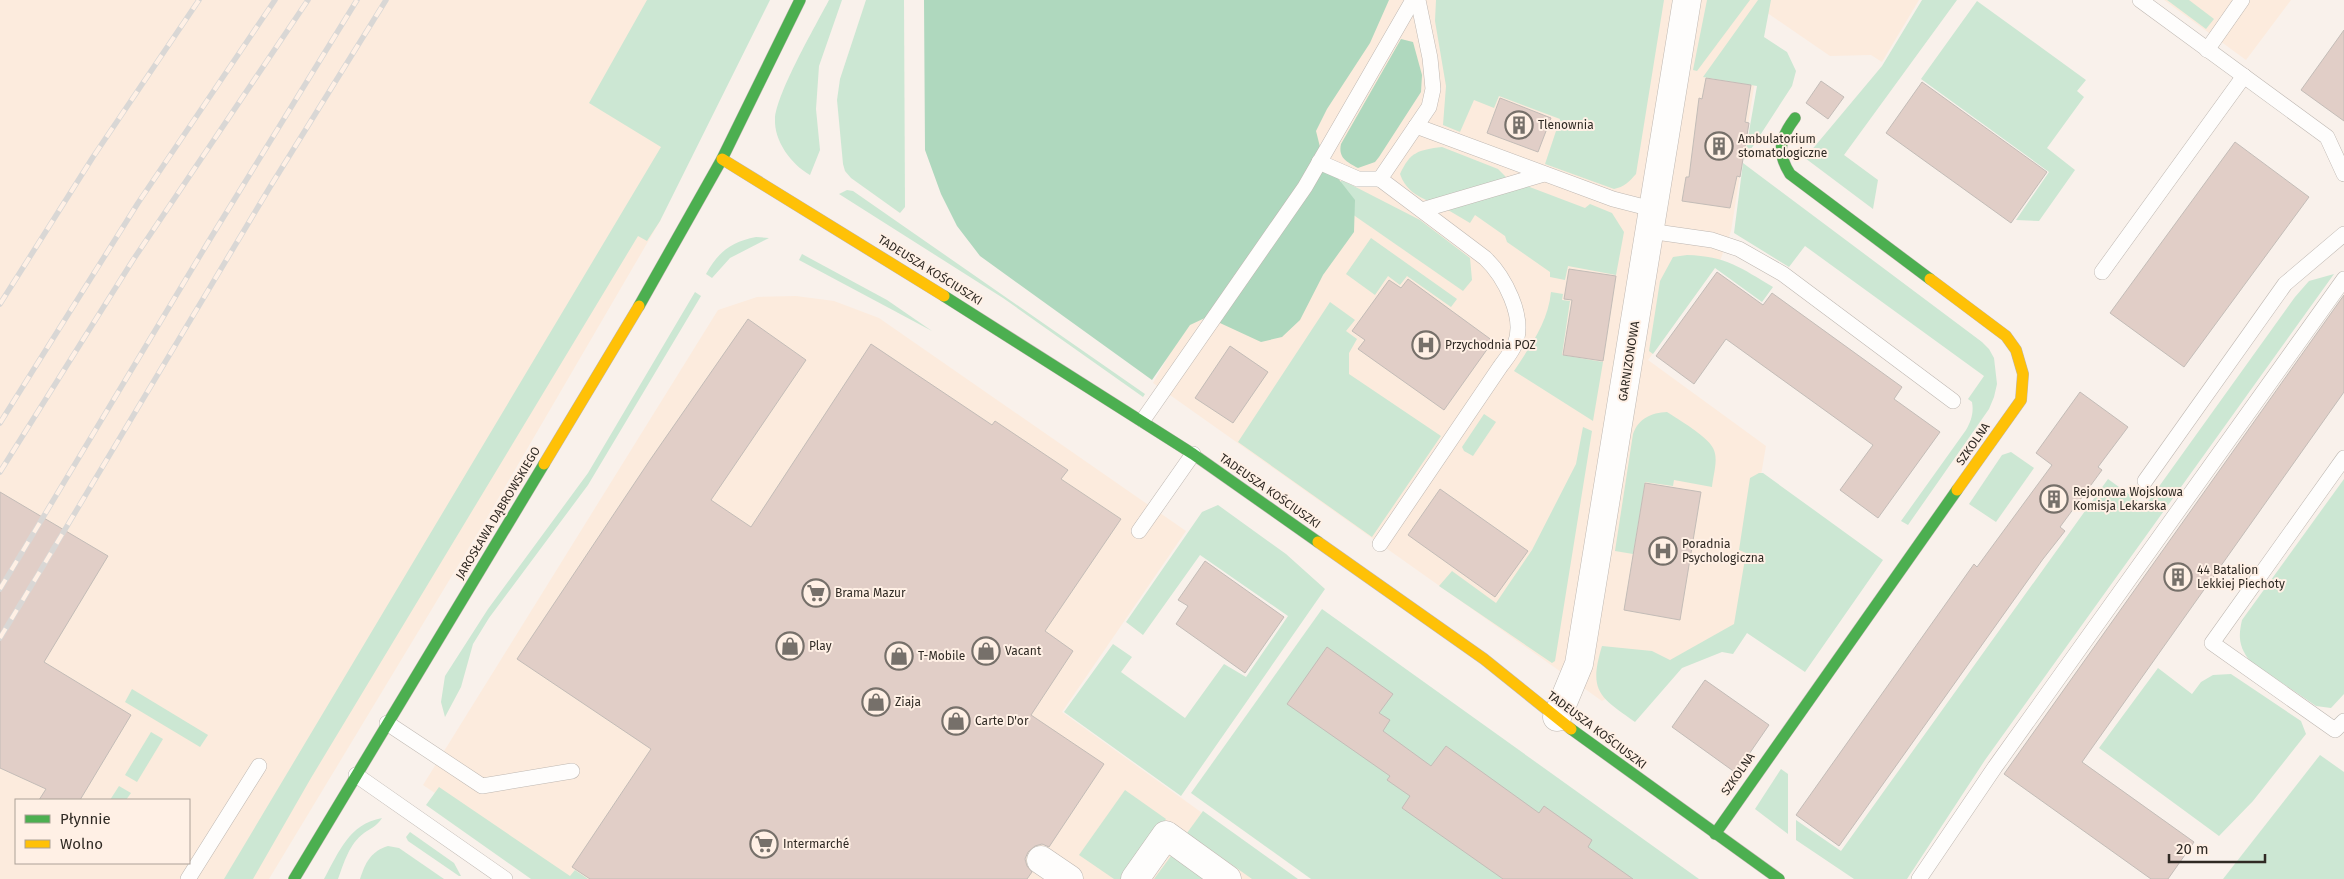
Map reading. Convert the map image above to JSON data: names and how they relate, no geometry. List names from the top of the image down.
{
  "streets": {
    "street": [
      "TADEUSZA KOŚCIUSZKI",
      "GARNIZONOWA",
      "SZKOLNA",
      "JAROSŁAWA DĄBROWSKIEGO"
    ]
  },
  "crossings": [
    ["TADEUSZA KOŚCIUSZKI", "GARNIZONOWA"],
    ["TADEUSZA KOŚCIUSZKI", "SZKOLNA"],
    ["TADEUSZA KOŚCIUSZKI", "JAROSŁAWA DĄBROWSKIEGO"]
  ],
  "places": {
    "building": [
      "Tlenownia",
      "Ambulatorium stomatologiczne",
      "Rejonowa Wojskowa Komisja Lekarska",
      "44 Batalion Lekkiej Piechoty"
    ],
    "hospital": ["Przychodnia POZ", "Poradnia Psychologiczna"],
    "supermarket": ["Brama Mazur", "Intermarché"],
    "shop": [
      "Play",
      "Vacant",
      "T-Mobile",
      "Ziaja",
      "Carte D'or"
    ]
  },
  "legend": ["Płynnie", "Wolno"],
  "scale_bar": "20 m"
}
